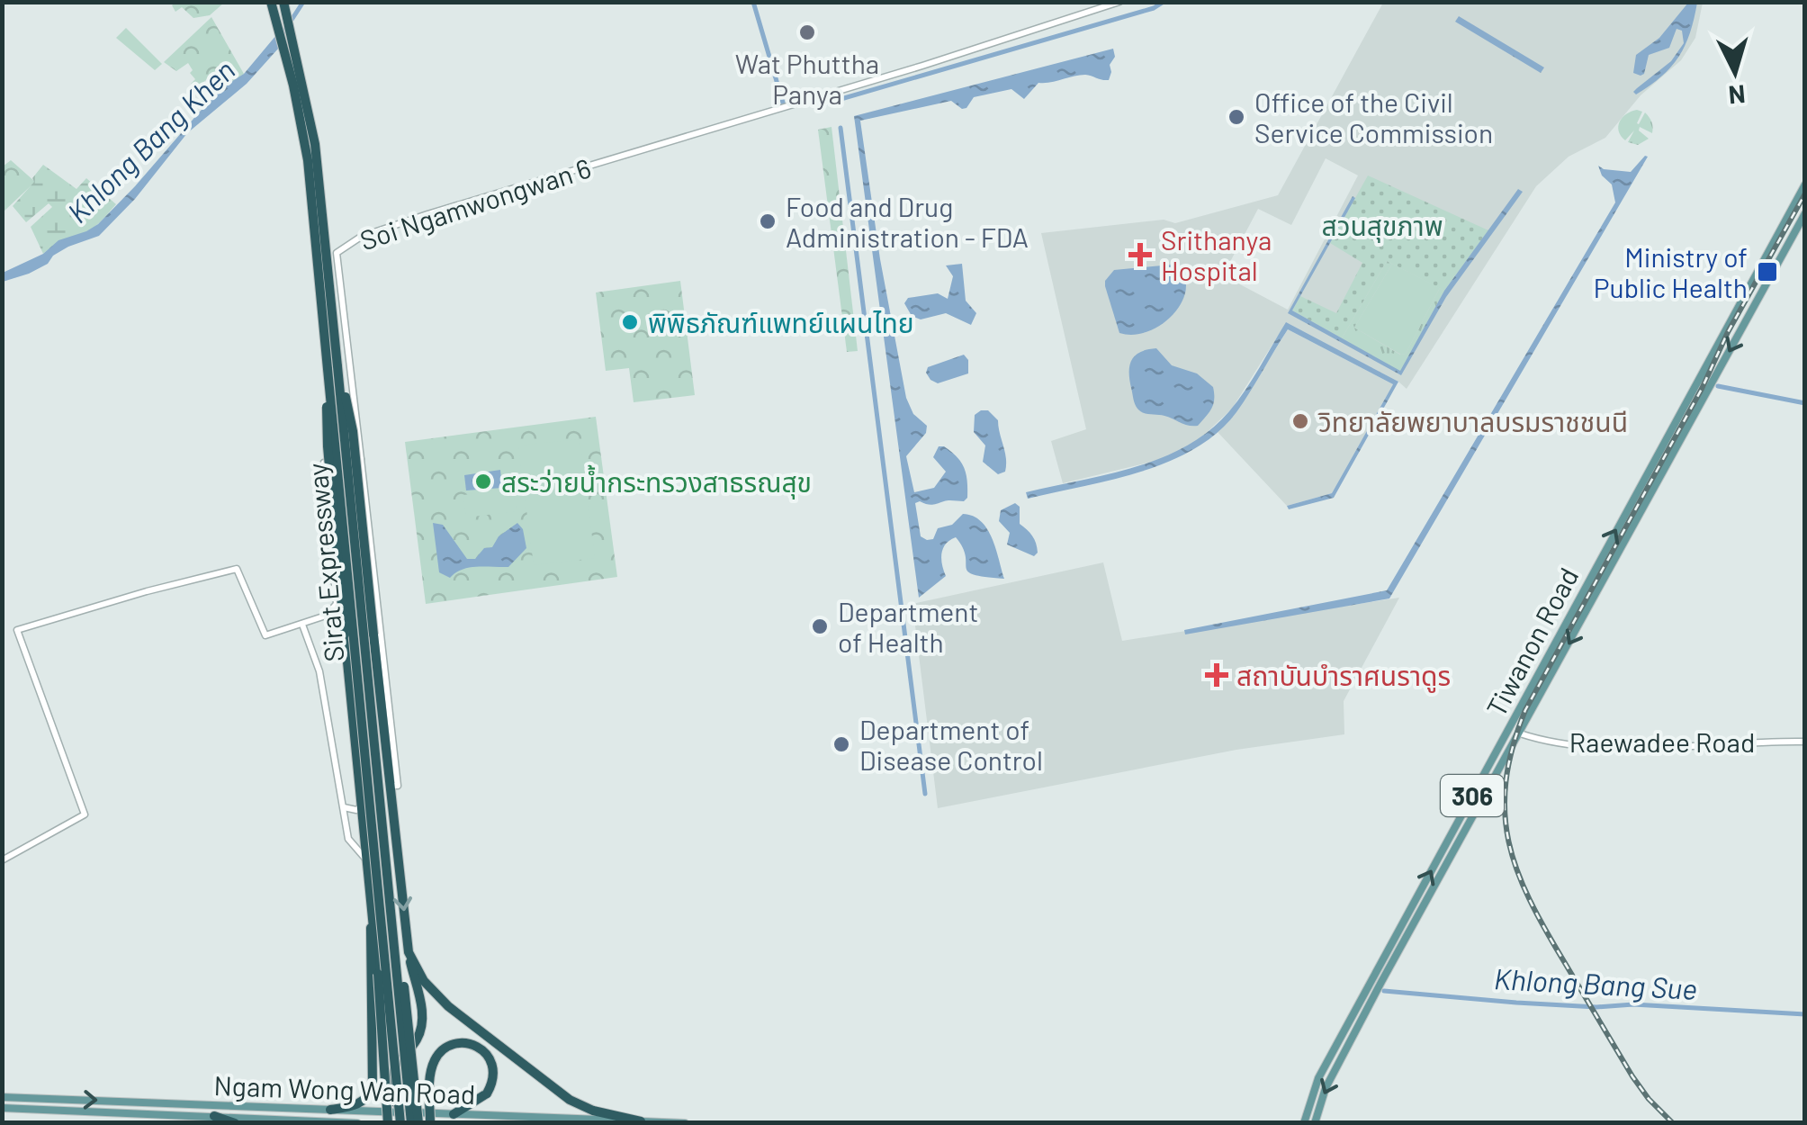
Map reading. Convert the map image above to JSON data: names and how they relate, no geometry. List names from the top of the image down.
{
  "streets": {
    "highway": ["Sirat Expressway"],
    "main road": ["Tiwanon Road", "306", "Ngam Wong Wan Road"],
    "street": ["Soi Ngamwongwan 6", "Raewadee Road"]
  },
  "crossings": [
    ["Sirat Expressway", "Ngam Wong Wan Road"],
    ["Tiwanon Road", "Raewadee Road"]
  ],
  "water": ["Khlong Bang Khen", "Khlong Bang Sue"],
  "parks": ["สวนสุขภาพ"],
  "places": {
    "other": [
      "Wat Phuttha Panya",
      "Office of the Civil Service Commission",
      "Food and Drug Administration - FDA",
      "พิพิธภัณฑ์แพทย์แผนไทย",
      "วิทยาลัยพยาบาลบรมราชชนนี",
      "สระว่ายน้ำกระทรวงสาธรณสุข",
      "Department of Health",
      "Department of Disease Control"
    ],
    "health": ["Srithanya Hospital", "สถาบันบำราศนราดูร"],
    "transit": ["Ministry of Public Health"]
  },
  "north": "bottom"
}
